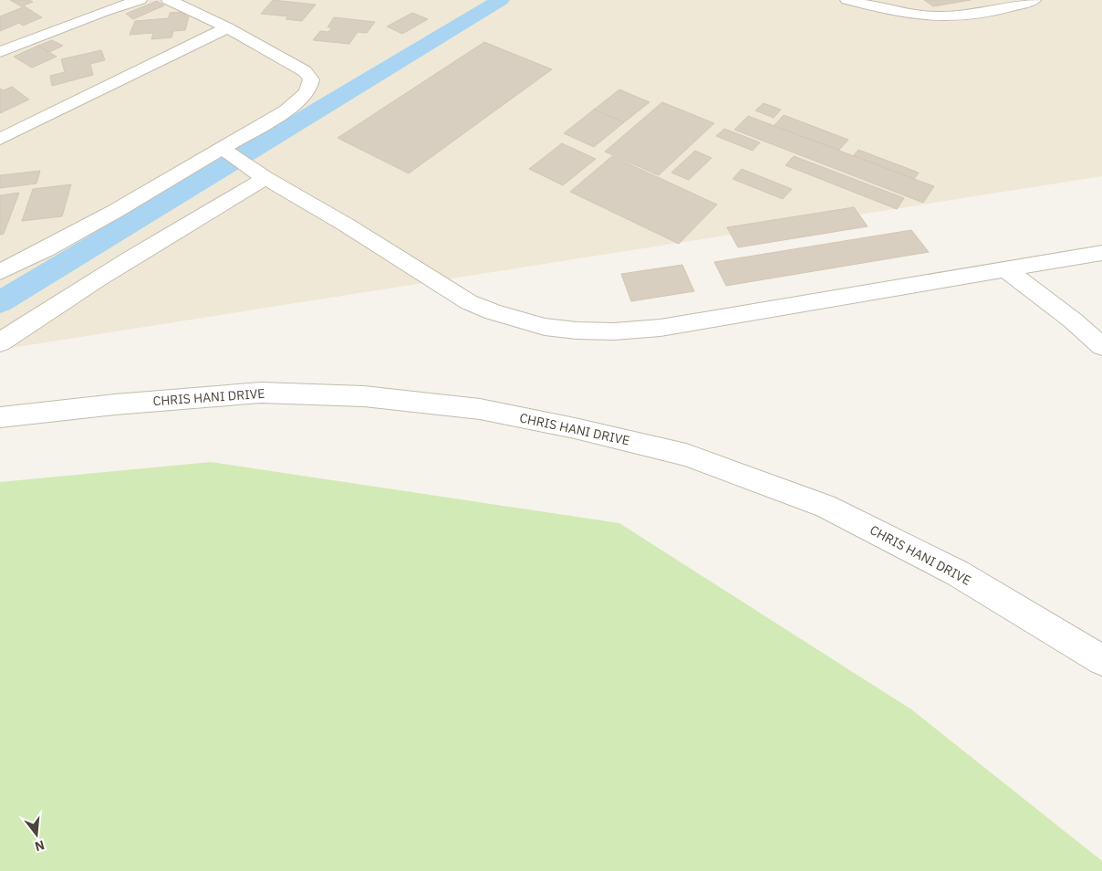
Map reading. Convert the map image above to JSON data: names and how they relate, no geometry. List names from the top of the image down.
{
  "streets": {
    "street": ["CHRIS HANI DRIVE"]
  },
  "north": "bottom"
}
